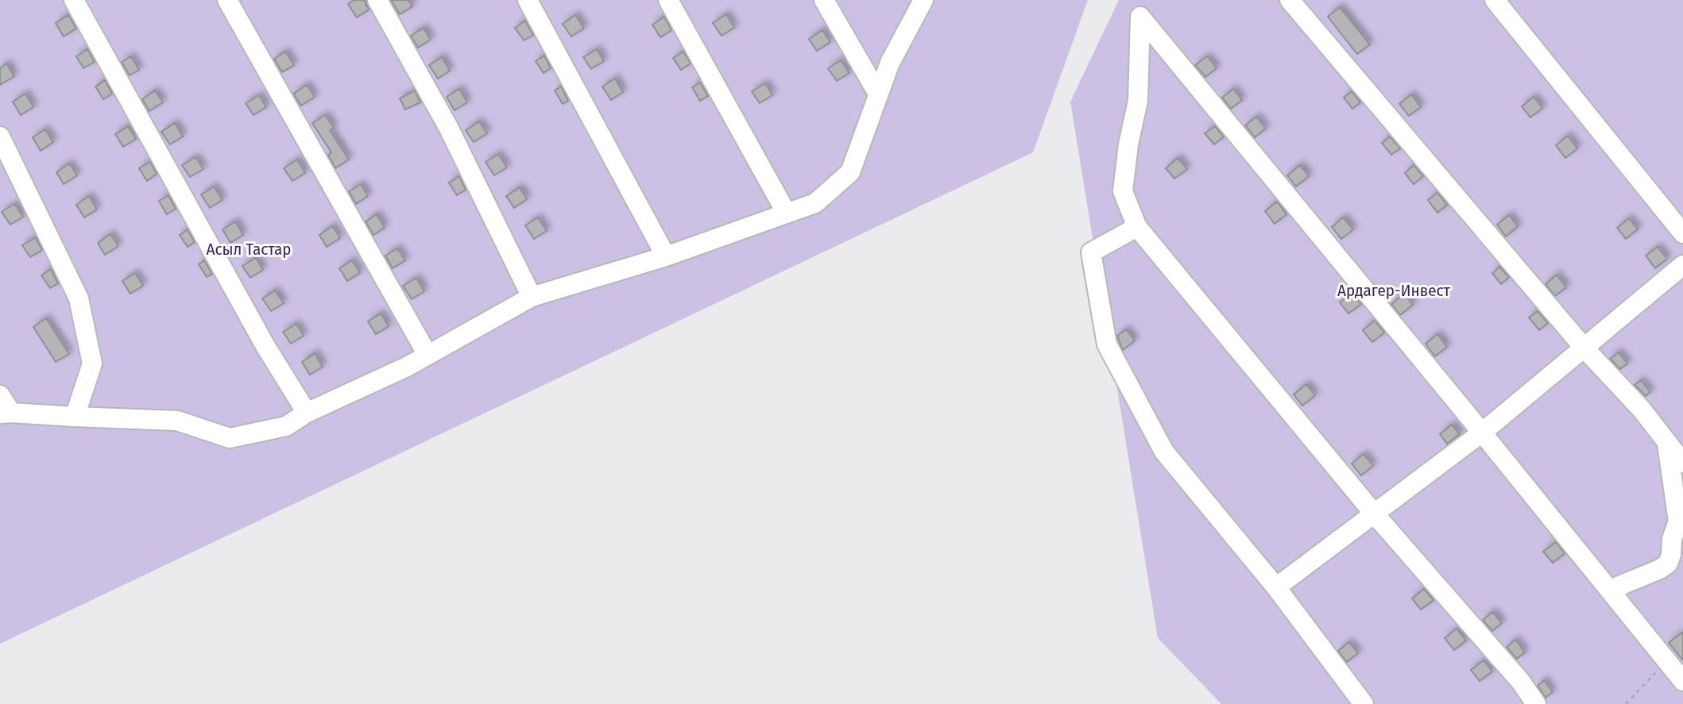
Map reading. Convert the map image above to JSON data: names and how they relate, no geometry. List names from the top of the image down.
{
  "parks": ["Асыл Тастар", "Ардагер-Инвест"]
}
